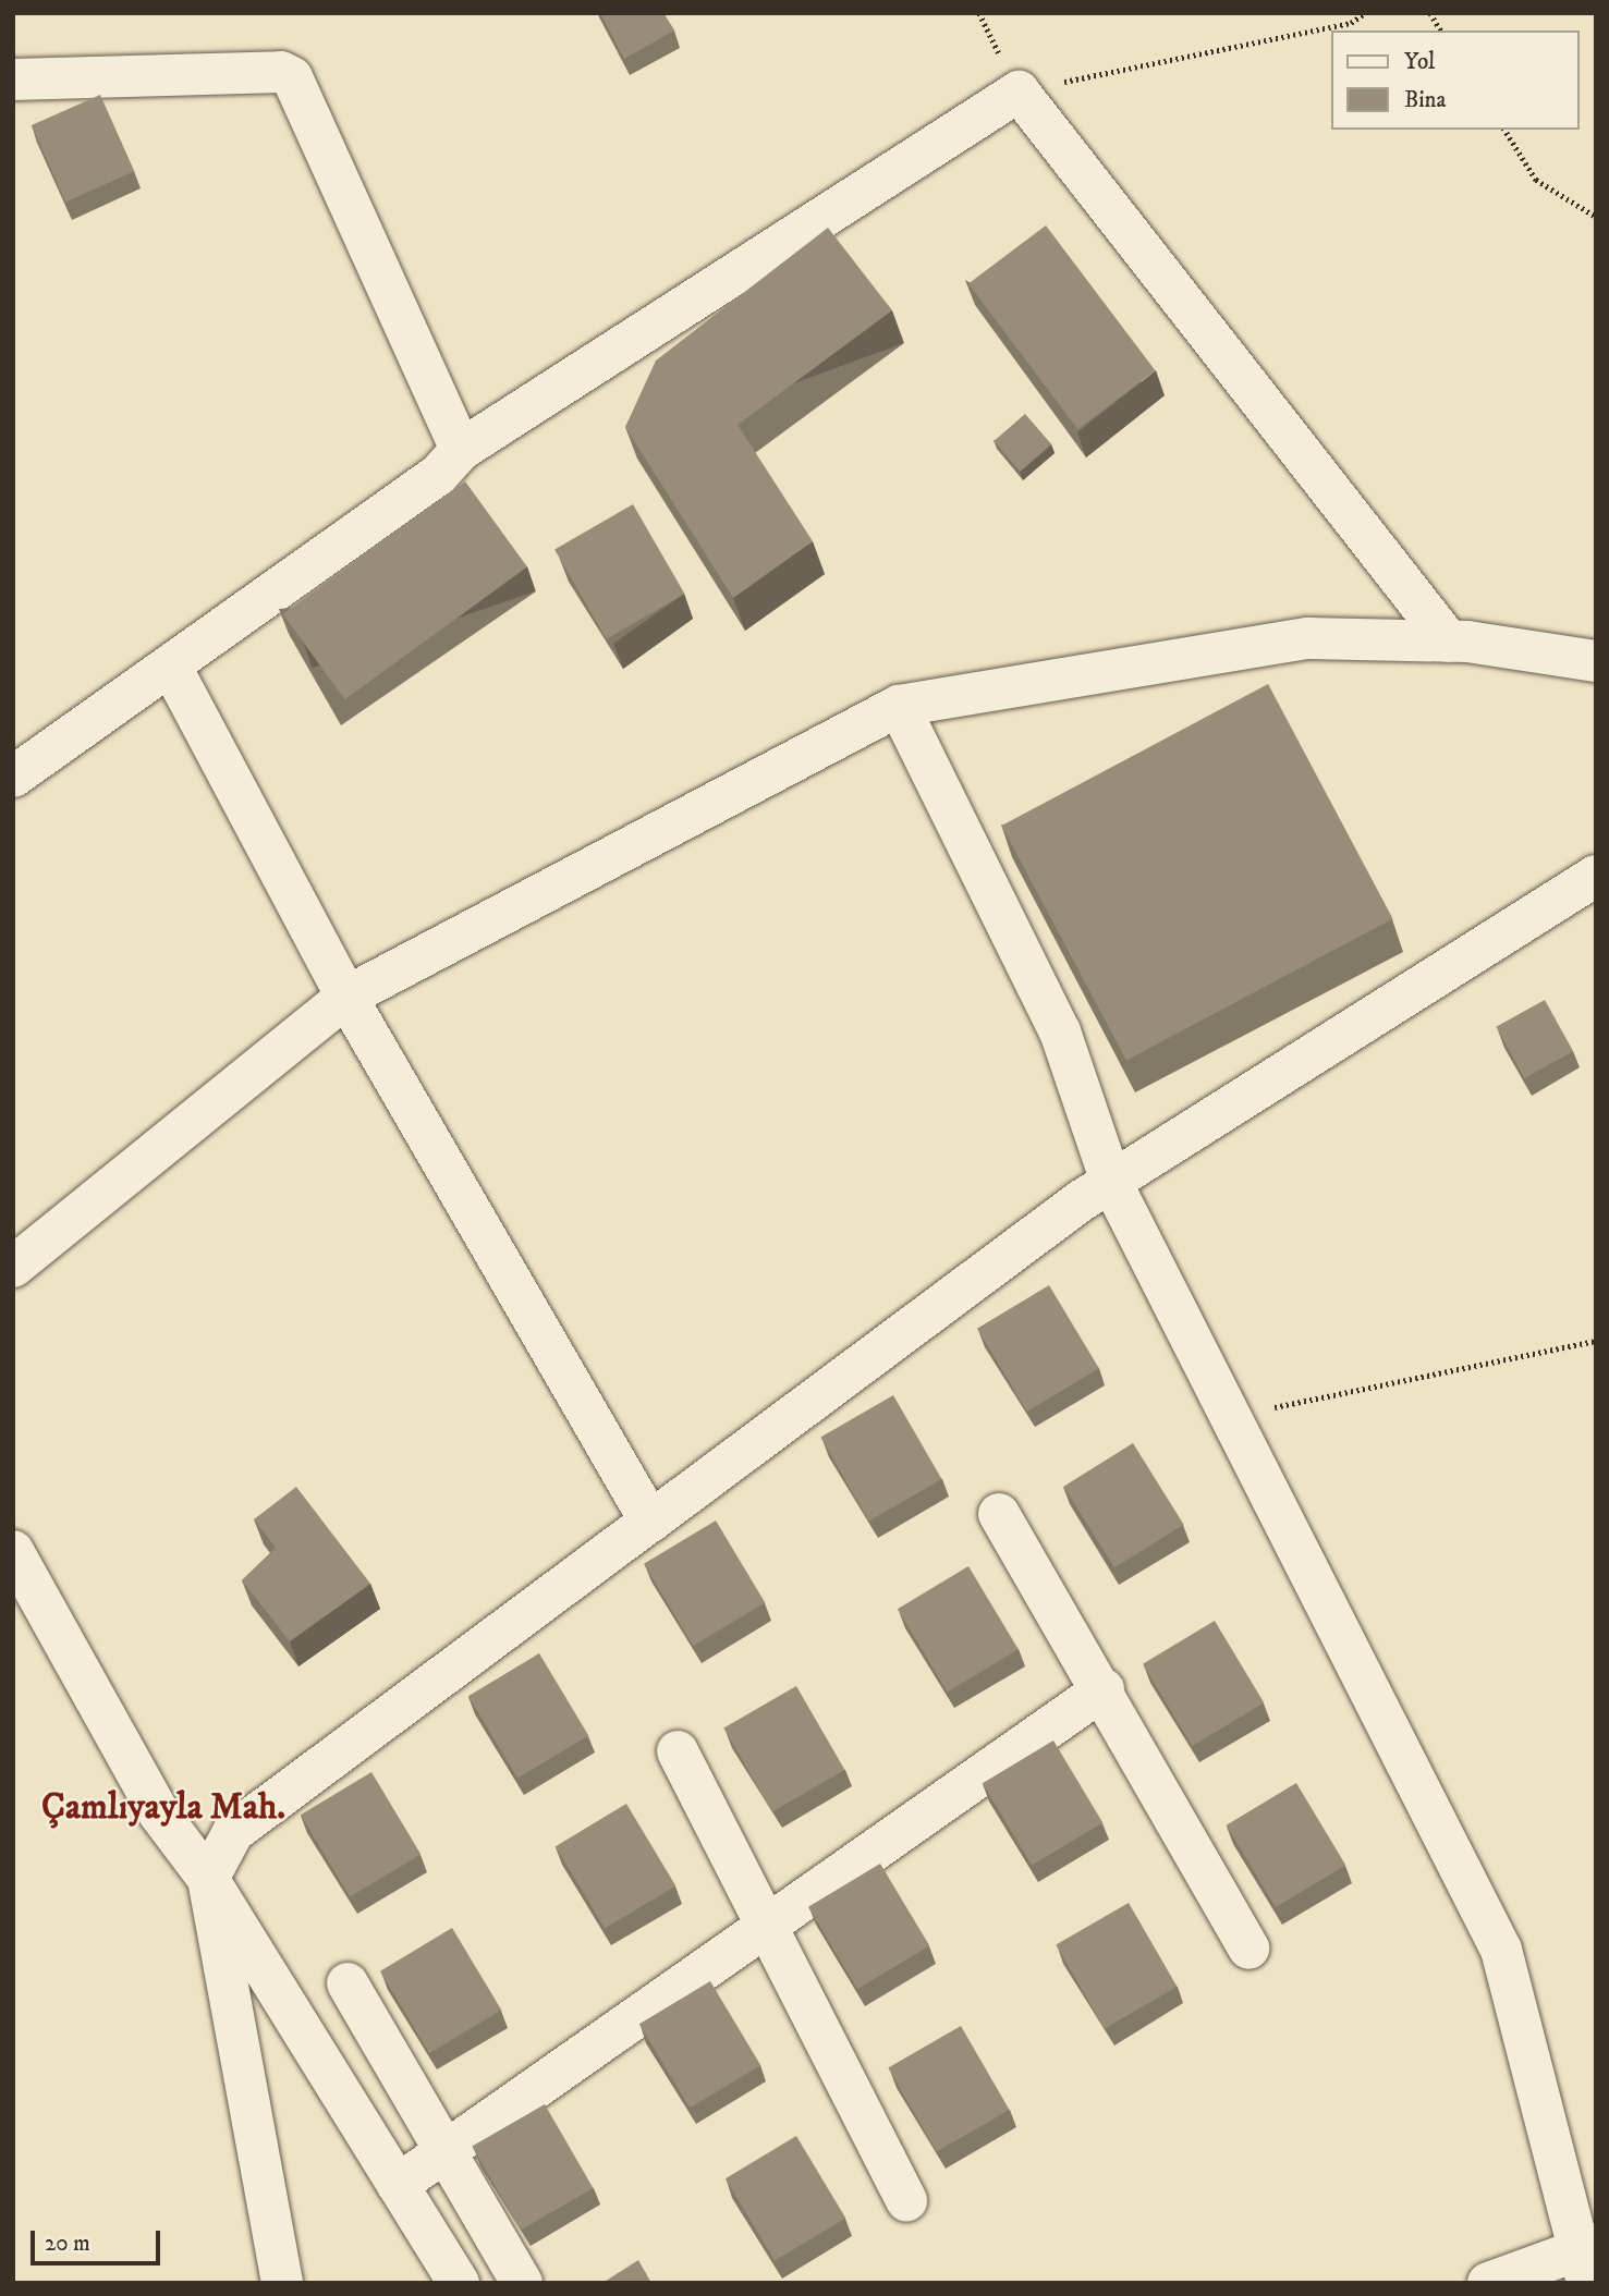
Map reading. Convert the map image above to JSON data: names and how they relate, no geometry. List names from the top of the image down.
{
  "districts": ["Çamlıyayla Mah."],
  "legend": ["Yol", "Bina"],
  "scale_bar": "20 m"
}
